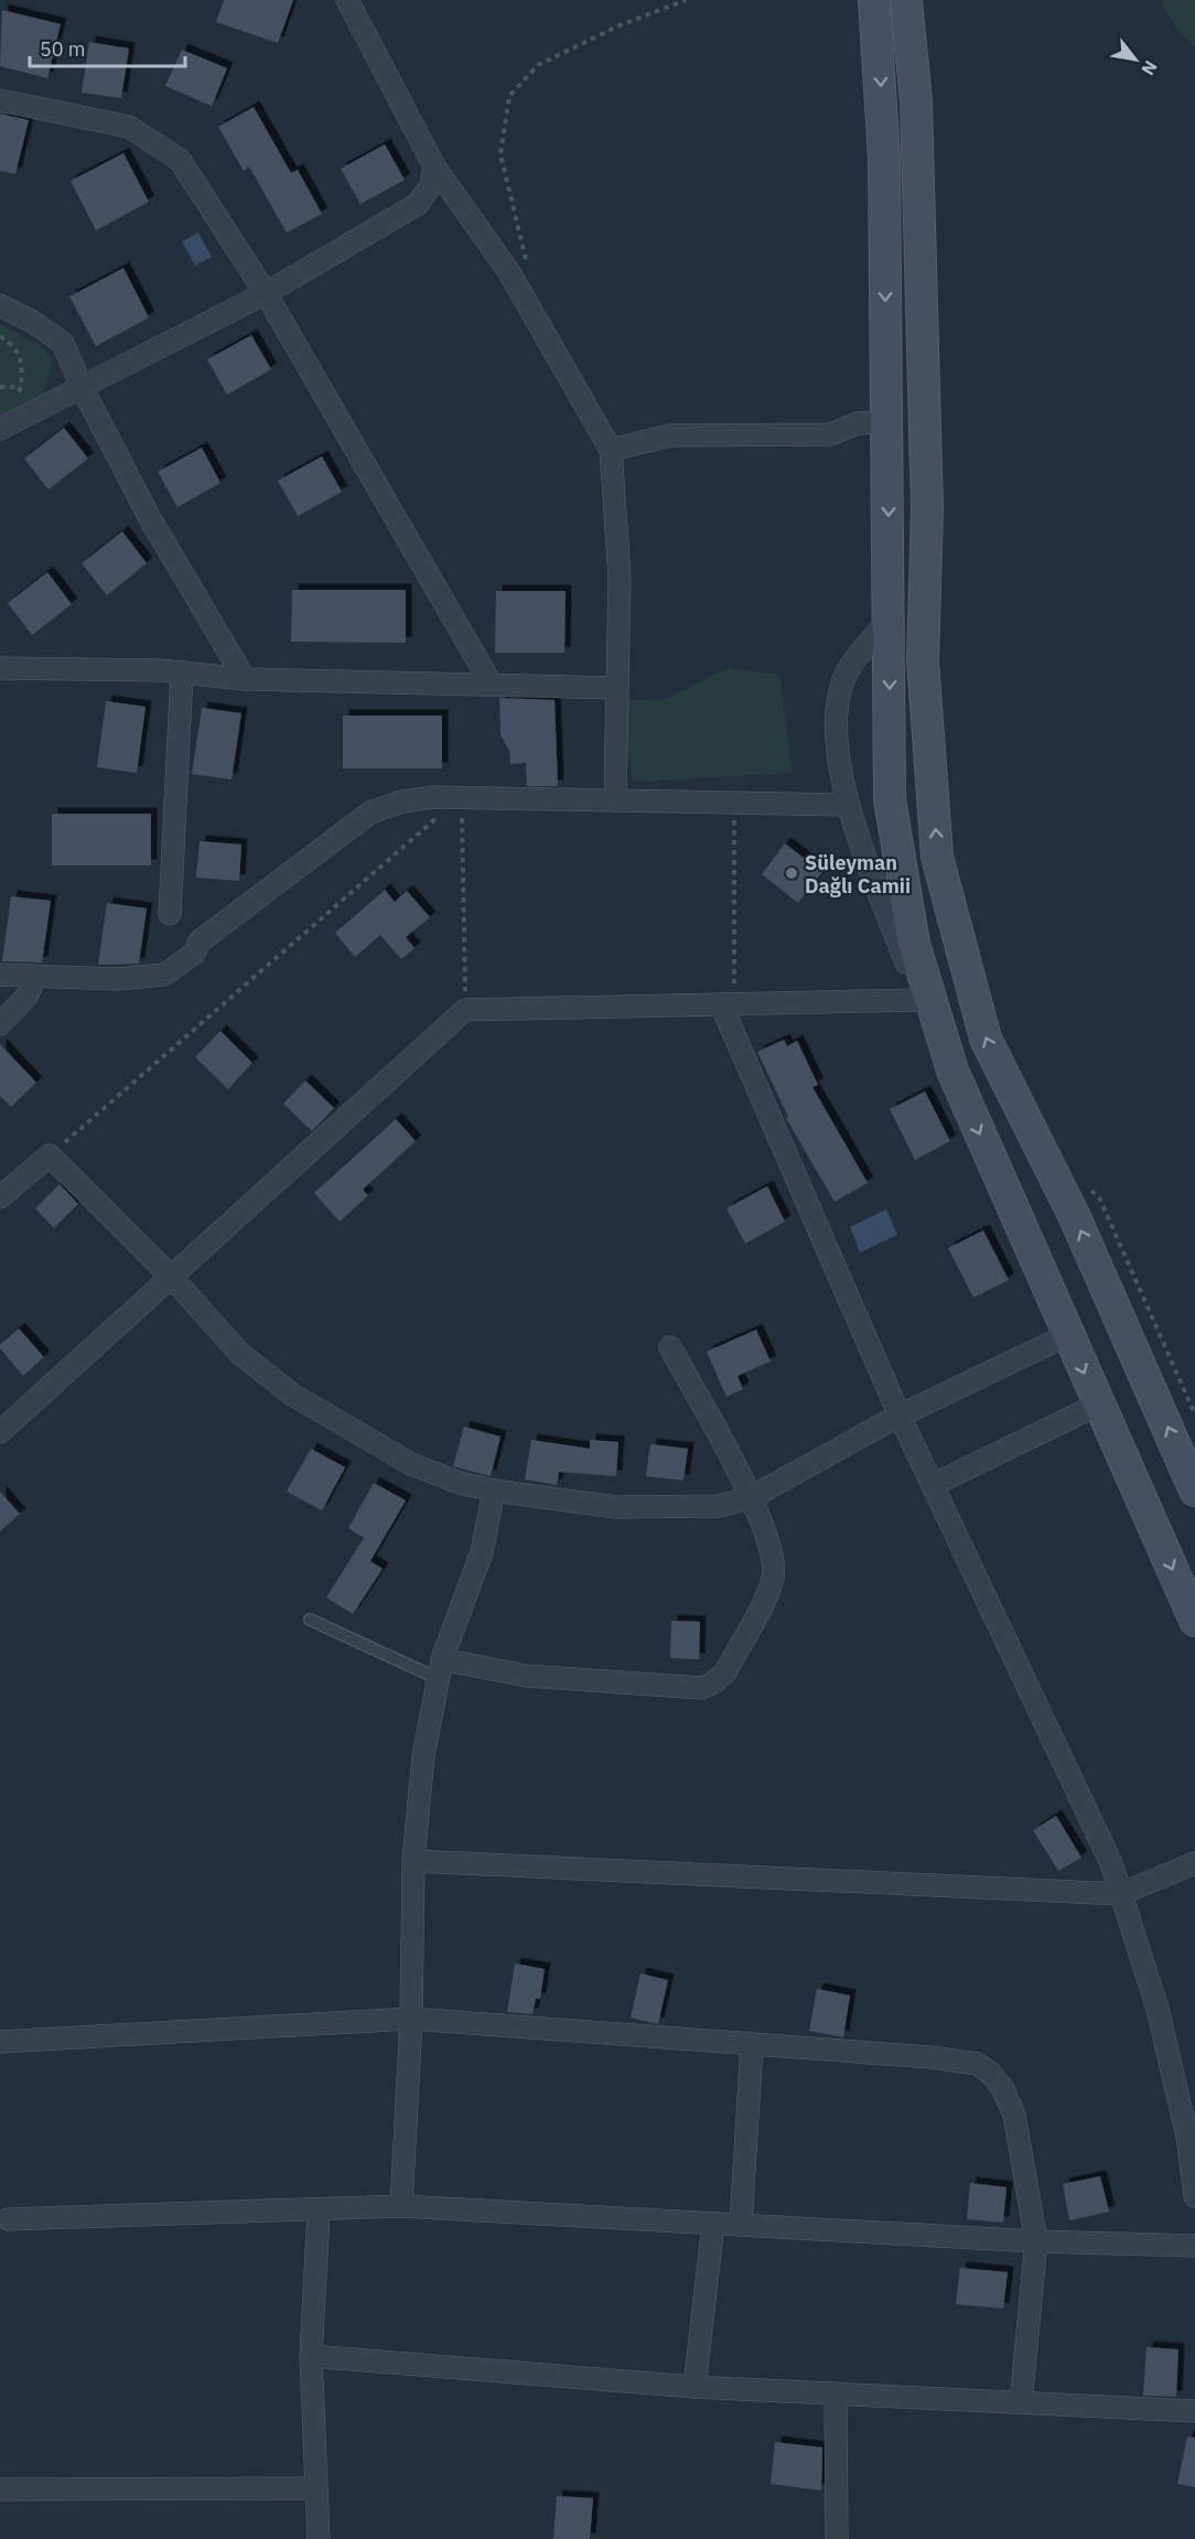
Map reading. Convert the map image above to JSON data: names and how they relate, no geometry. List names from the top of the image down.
{
  "places": ["Süleyman Dağlı Camii"],
  "scale_bar": "50 m",
  "north": "bottom right"
}
